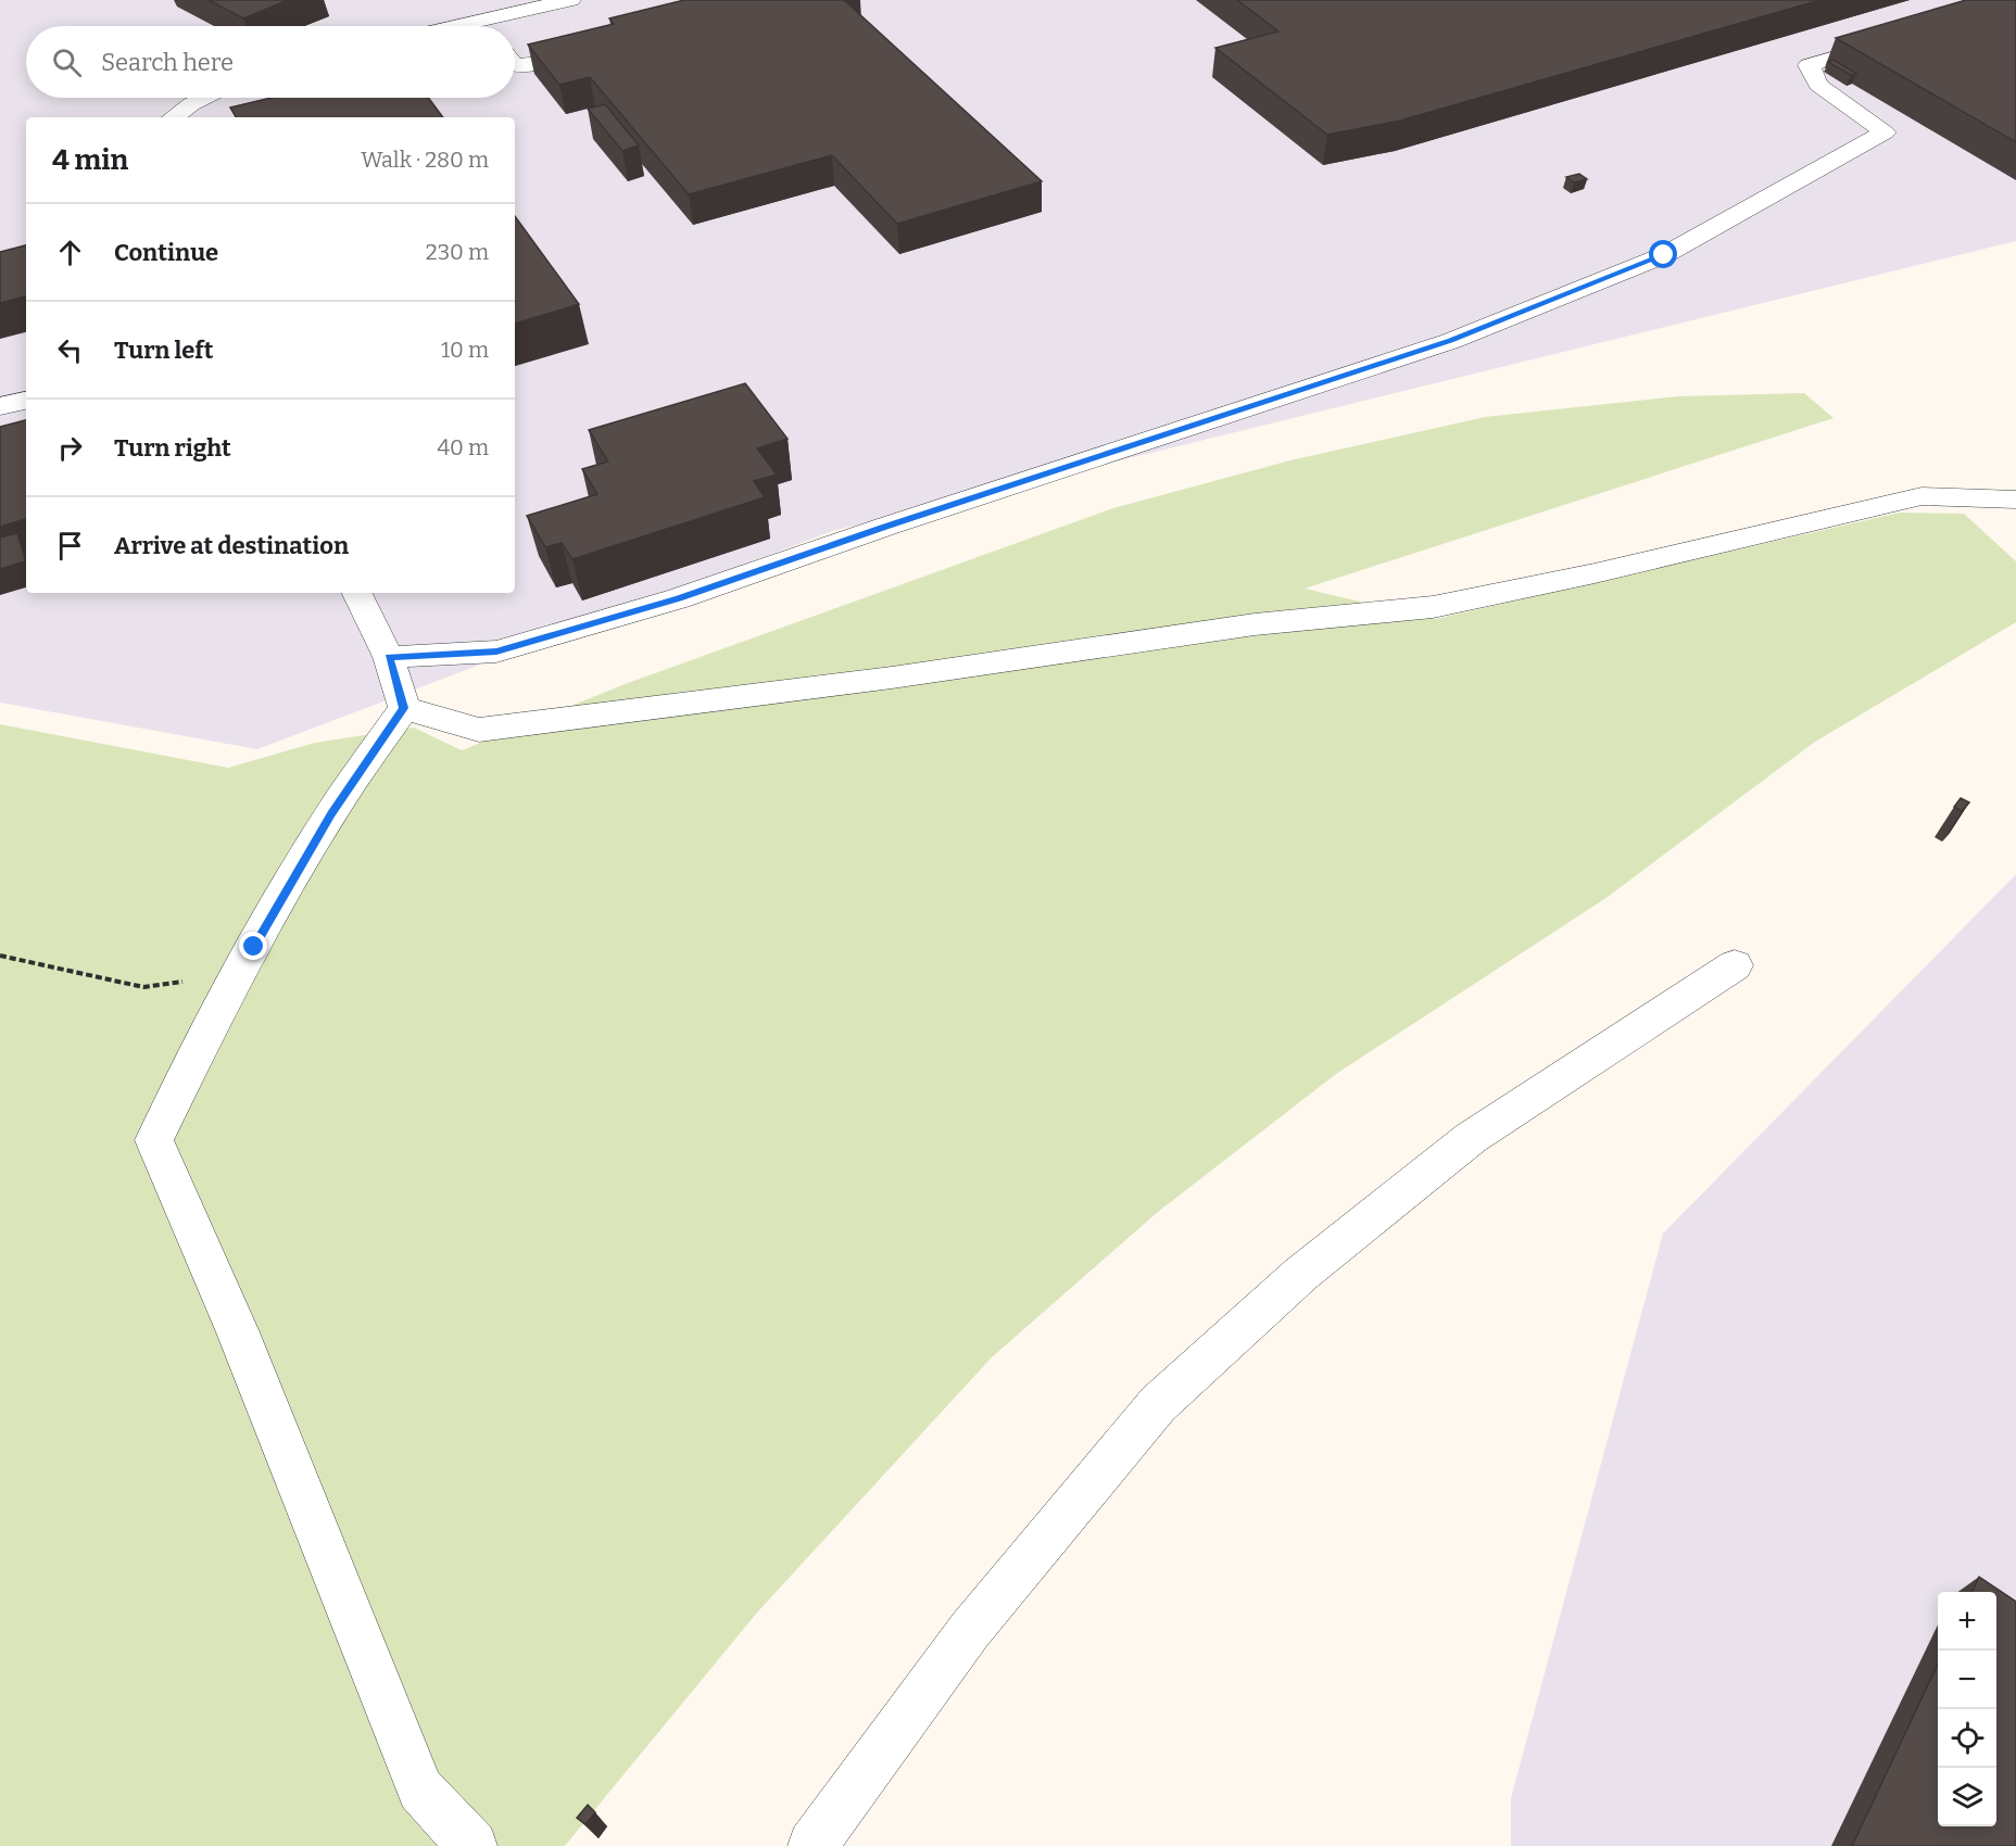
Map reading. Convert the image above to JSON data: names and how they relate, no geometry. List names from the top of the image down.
{
  "page": {
    "search": "Search here",
    "heading": ["4 min", "Walk · 280 m"],
    "list": [
      ["Continue", "230 m"],
      ["Turn left", "10 m"],
      ["Turn right", "40 m"],
      "Arrive at destination"
    ],
    "map_buttons": ["+", "−"]
  }
}
